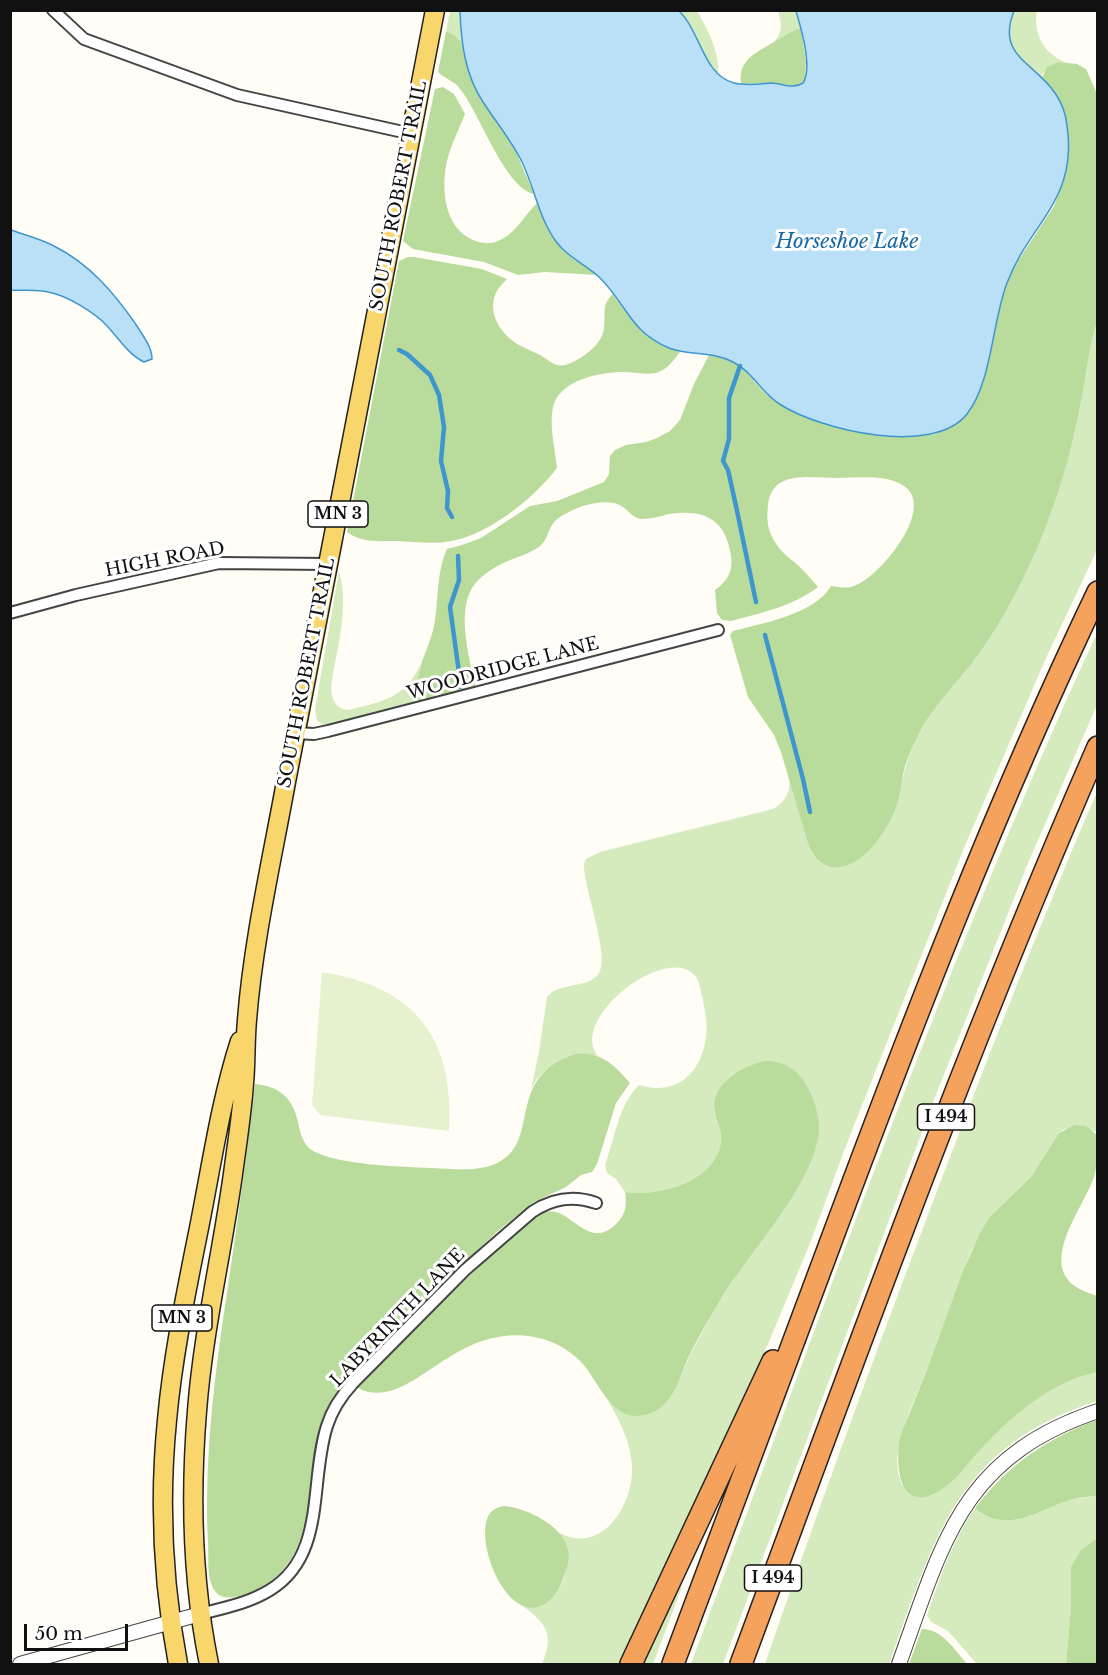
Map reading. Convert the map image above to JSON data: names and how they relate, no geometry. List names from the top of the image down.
{
  "streets": {
    "highway": ["I 494"],
    "main road": ["SOUTH ROBERT TRAIL", "MN 3"],
    "street": ["HIGH ROAD", "WOODRIDGE LANE", "LABYRINTH LANE"]
  },
  "crossings": [
    ["SOUTH ROBERT TRAIL", "HIGH ROAD"],
    ["SOUTH ROBERT TRAIL", "WOODRIDGE LANE"],
    ["SOUTH ROBERT TRAIL", "LABYRINTH LANE"]
  ],
  "water": ["Horseshoe Lake"],
  "scale_bar": "50 m"
}
